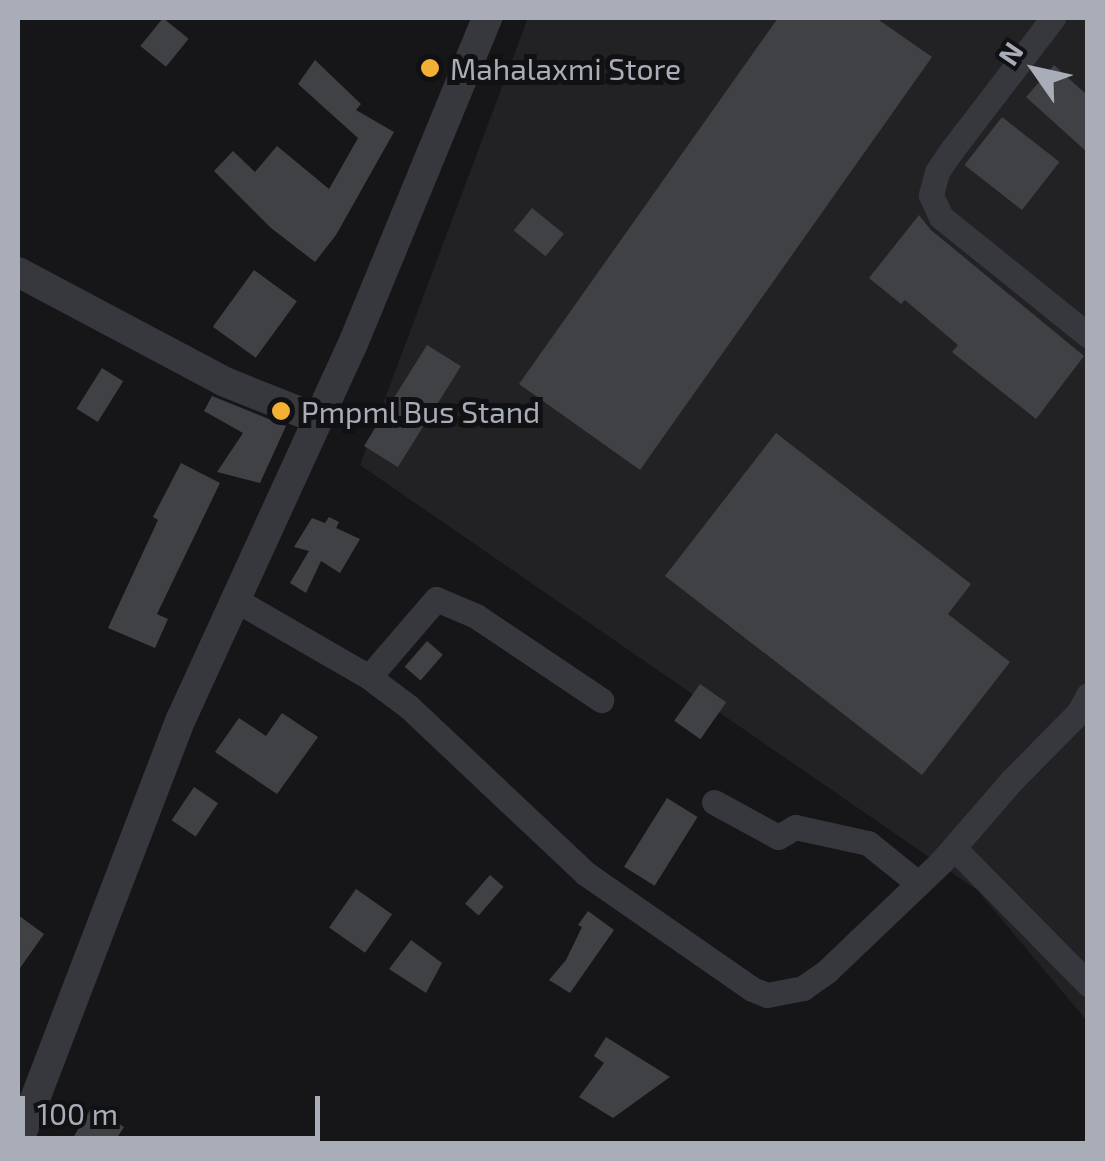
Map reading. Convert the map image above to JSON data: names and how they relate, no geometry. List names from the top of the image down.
{
  "places": ["Mahalaxmi Store", "Pmpml Bus Stand"],
  "scale_bar": "100 m",
  "north": "top left"
}
